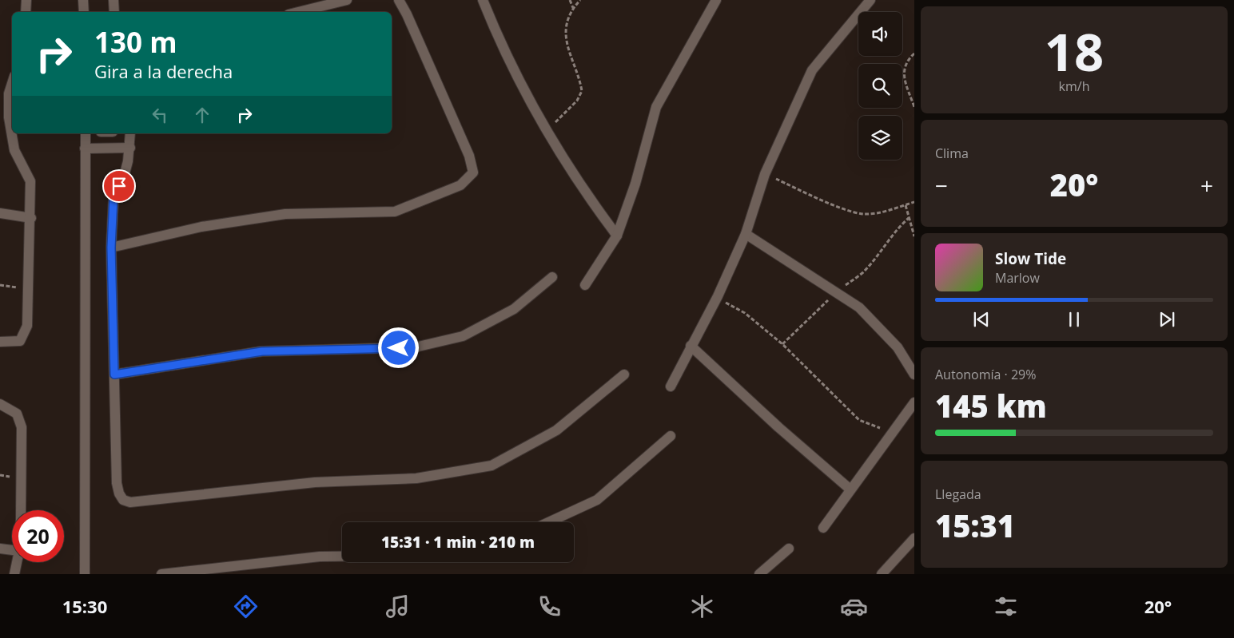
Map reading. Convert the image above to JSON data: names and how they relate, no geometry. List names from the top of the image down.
{
  "page": {
    "tile": [
      ["18", "km/h"],
      "Clima",
      ["Autonomía · 29%", "145 km"],
      ["Llegada", "15:31"]
    ],
    "turn": ["130 m", "Gira a la derecha"],
    "heat": ["−", "20°", "+"],
    "song": ["Slow Tide", "Marlow"],
    "limit": "20",
    "trip": "15:31 · 1 min · 210 m",
    "tabs": ["15:30", "20°"]
  }
}
